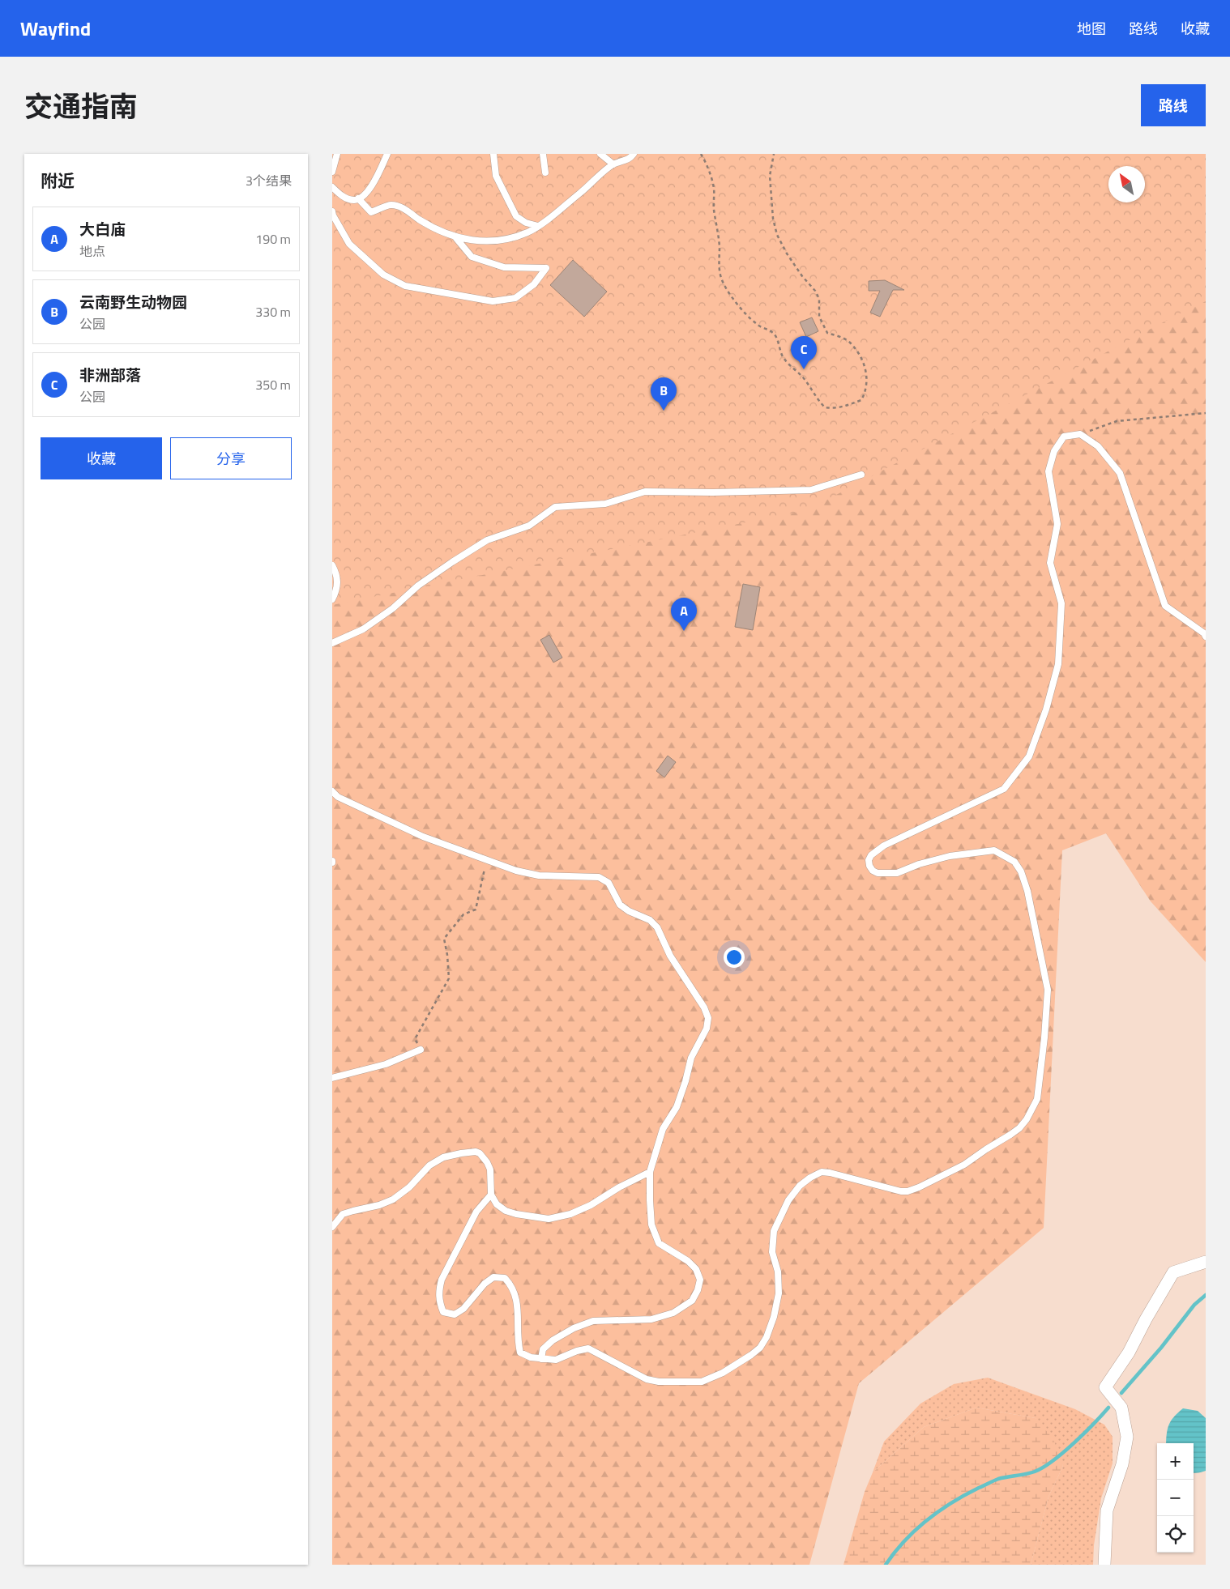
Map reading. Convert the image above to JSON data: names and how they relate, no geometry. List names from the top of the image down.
{
  "north": "top left",
  "page": {
    "header": "Wayfind",
    "nav": ["地图", "路线", "收藏"],
    "title": "交通指南",
    "buttons": [
      "路线",
      ["收藏", "分享"]
    ],
    "heading": ["附近", "3个结果"],
    "list": [
      {
        "mark": "A",
        "name": "大白庙",
        "note": "地点",
        "value": "190 m"
      },
      {
        "mark": "B",
        "name": "云南野生动物园",
        "note": "公园",
        "value": "330 m"
      },
      {
        "mark": "C",
        "name": "非洲部落",
        "note": "公园",
        "value": "350 m"
      }
    ],
    "pins": ["C", "B", "A"],
    "map_buttons": ["+", "−"]
  }
}
